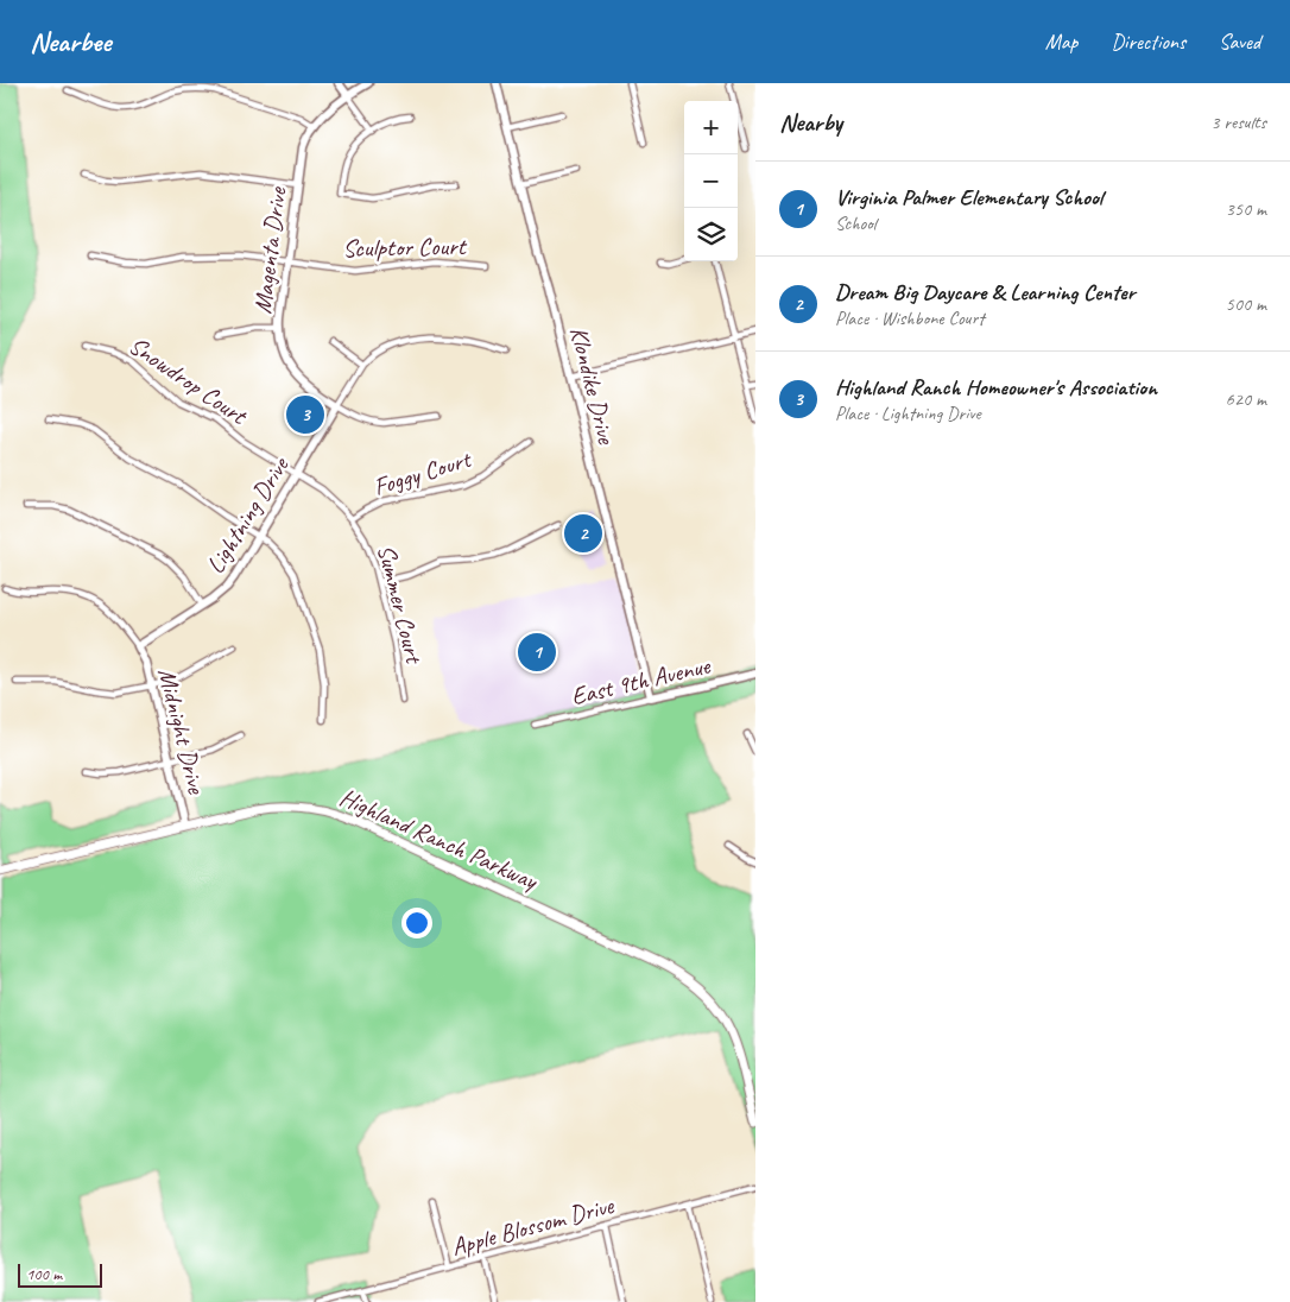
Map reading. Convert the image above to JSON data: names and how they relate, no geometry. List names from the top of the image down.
{
  "streets": {
    "main road": [
      "Magenta Drive",
      "Klondike Drive",
      "Lightning Drive",
      "East 9th Avenue",
      "Midnight Drive",
      "Highland Ranch Parkway"
    ],
    "street": [
      "Sculptor Court",
      "Snowdrop Court",
      "Foggy Court",
      "Summer Court",
      "Apple Blossom Drive"
    ]
  },
  "crossings": [
    ["Sculptor Court", "Magenta Drive"],
    ["Magenta Drive", "Lightning Drive"],
    ["Snowdrop Court", "Lightning Drive"],
    ["Snowdrop Court", "Summer Court"],
    ["Klondike Drive", "East 9th Avenue"],
    ["Foggy Court", "Summer Court"],
    ["Lightning Drive", "Summer Court"],
    ["Lightning Drive", "Midnight Drive"],
    ["Midnight Drive", "Highland Ranch Parkway"]
  ],
  "scale_bar": "100 m",
  "page": {
    "header": "Nearbee",
    "nav": ["Map", "Directions", "Saved"],
    "heading": ["Nearby", "3 results"],
    "map_buttons": ["+", "−"],
    "list": [
      {
        "mark": "1",
        "name": "Virginia Palmer Elementary School",
        "note": "School",
        "value": "350 m"
      },
      {
        "mark": "2",
        "name": "Dream Big Daycare & Learning Center",
        "note": "Place · Wishbone Court",
        "value": "500 m"
      },
      {
        "mark": "3",
        "name": "Highland Ranch Homeowner's Association",
        "note": "Place · Lightning Drive",
        "value": "620 m"
      }
    ],
    "pins": ["3", "2", "1"],
    "scale": "100 m"
  }
}
